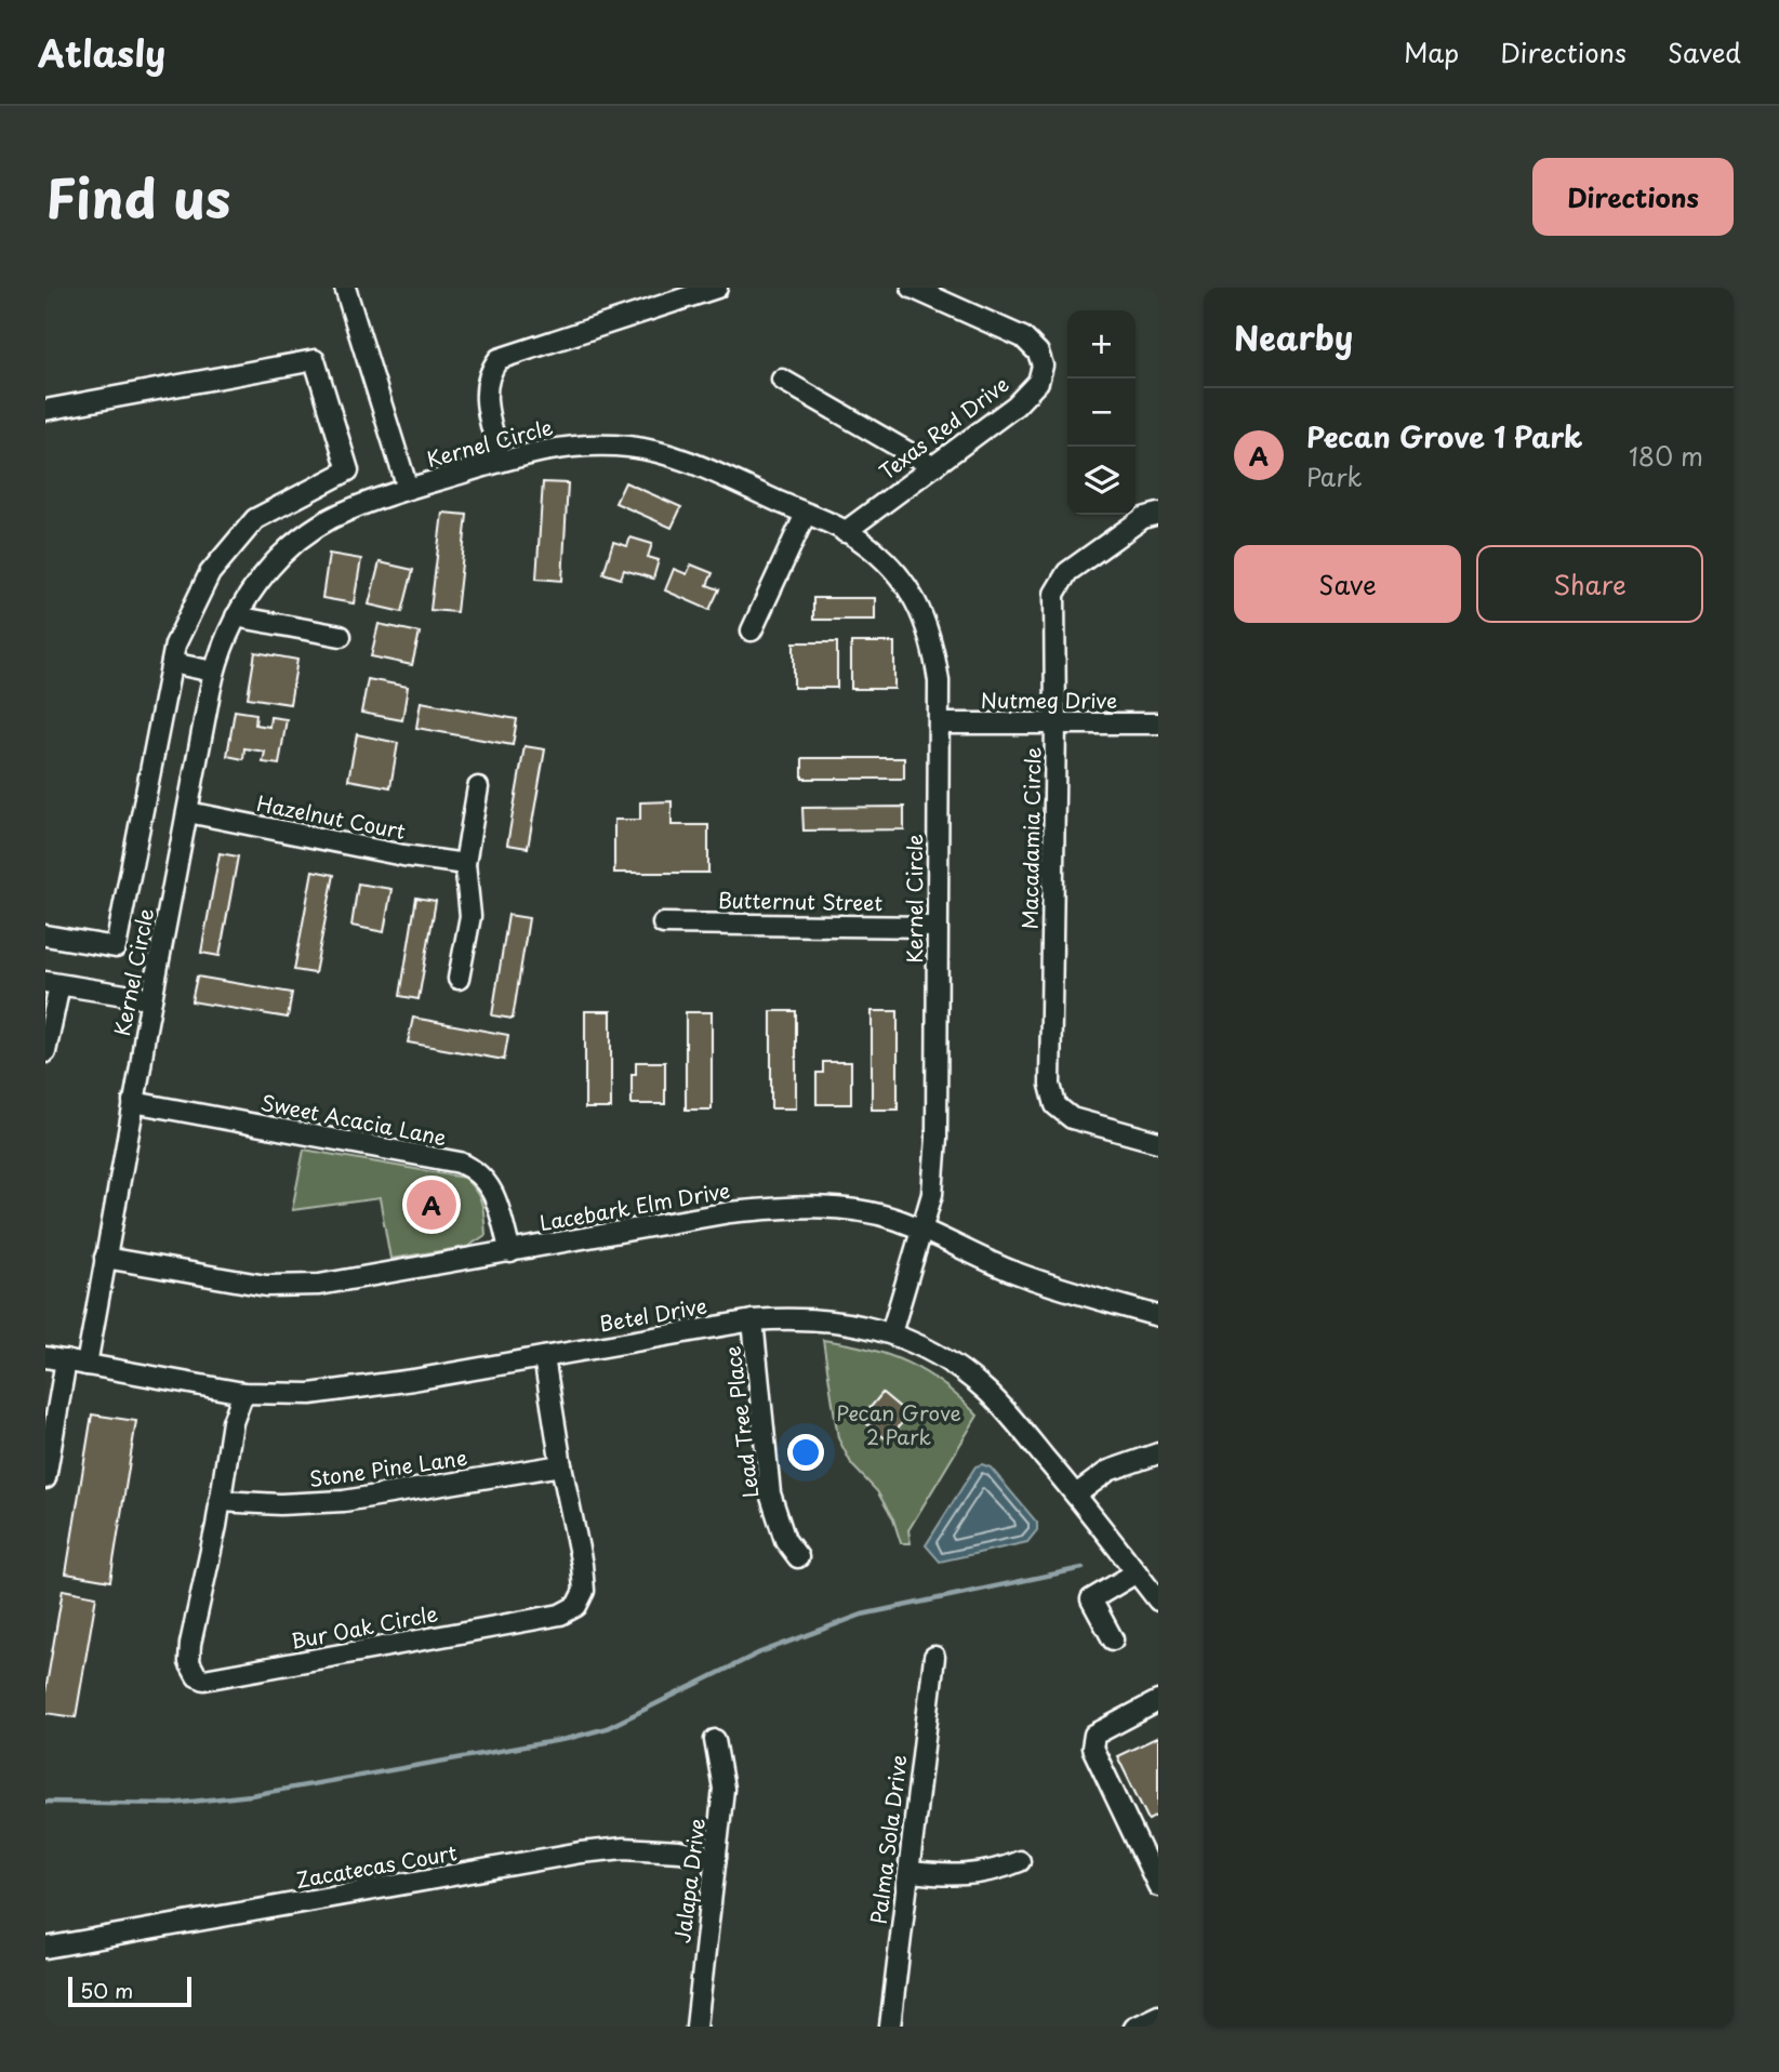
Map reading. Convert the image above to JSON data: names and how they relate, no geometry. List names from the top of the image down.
{
  "streets": {
    "street": [
      "Texas Red Drive",
      "Kernel Circle",
      "Nutmeg Drive",
      "Hazelnut Court",
      "Macadamia Circle",
      "Butternut Street",
      "Sweet Acacia Lane",
      "Lacebark Elm Drive",
      "Betel Drive",
      "Lead Tree Place",
      "Stone Pine Lane",
      "Bur Oak Circle",
      "Palma Sola Drive",
      "Zacatecas Court",
      "Jalapa Drive"
    ]
  },
  "crossings": [
    ["Texas Red Drive", "Kernel Circle"],
    ["Kernel Circle", "Nutmeg Drive"],
    ["Kernel Circle", "Hazelnut Court"],
    ["Kernel Circle", "Butternut Street"],
    ["Kernel Circle", "Sweet Acacia Lane"],
    ["Kernel Circle", "Lacebark Elm Drive"],
    ["Kernel Circle", "Betel Drive"],
    ["Nutmeg Drive", "Macadamia Circle"],
    ["Sweet Acacia Lane", "Lacebark Elm Drive"],
    ["Betel Drive", "Lead Tree Place"],
    ["Betel Drive", "Bur Oak Circle"],
    ["Stone Pine Lane", "Bur Oak Circle"],
    ["Zacatecas Court", "Jalapa Drive"]
  ],
  "parks": ["Pecan Grove 2 Park"],
  "scale_bar": "50 m",
  "page": {
    "header": "Atlasly",
    "nav": ["Map", "Directions", "Saved"],
    "title": "Find us",
    "buttons": [
      "Directions",
      ["Save", "Share"]
    ],
    "heading": "Nearby",
    "map_buttons": ["+", "−"],
    "list": [
      {
        "mark": "A",
        "name": "Pecan Grove 1 Park",
        "note": "Park",
        "value": "180 m"
      }
    ],
    "pins": "A",
    "scale": "50 m"
  }
}
